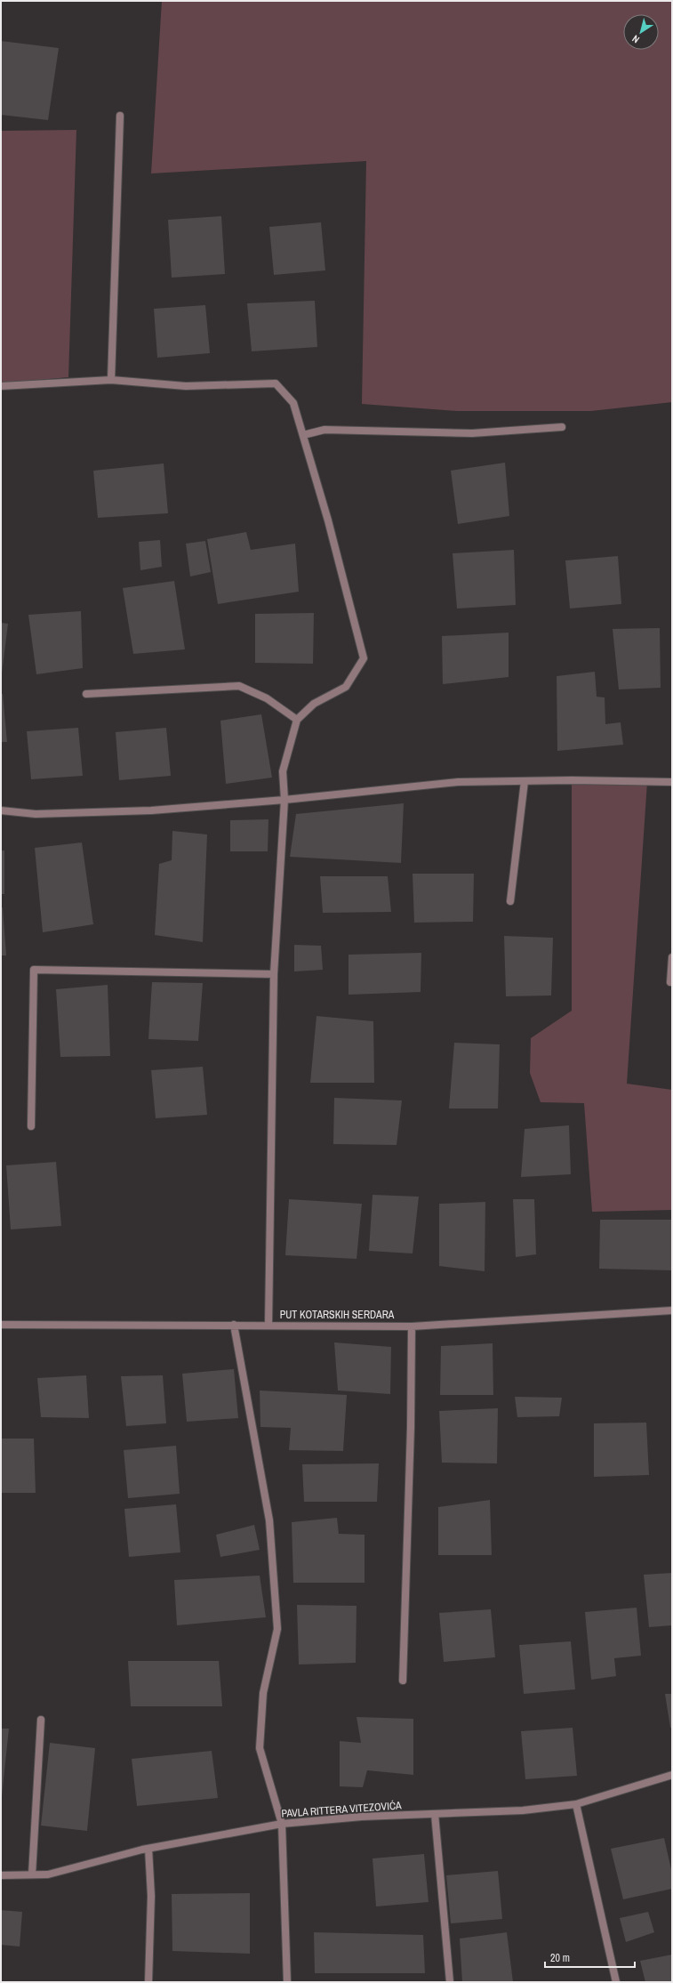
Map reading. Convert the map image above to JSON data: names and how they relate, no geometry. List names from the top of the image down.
{
  "streets": {
    "street": ["PUT KOTARSKIH SERDARA", "PAVLA RITTERA VITEZOVIĆA"]
  },
  "scale_bar": "20 m",
  "north": "bottom left"
}
